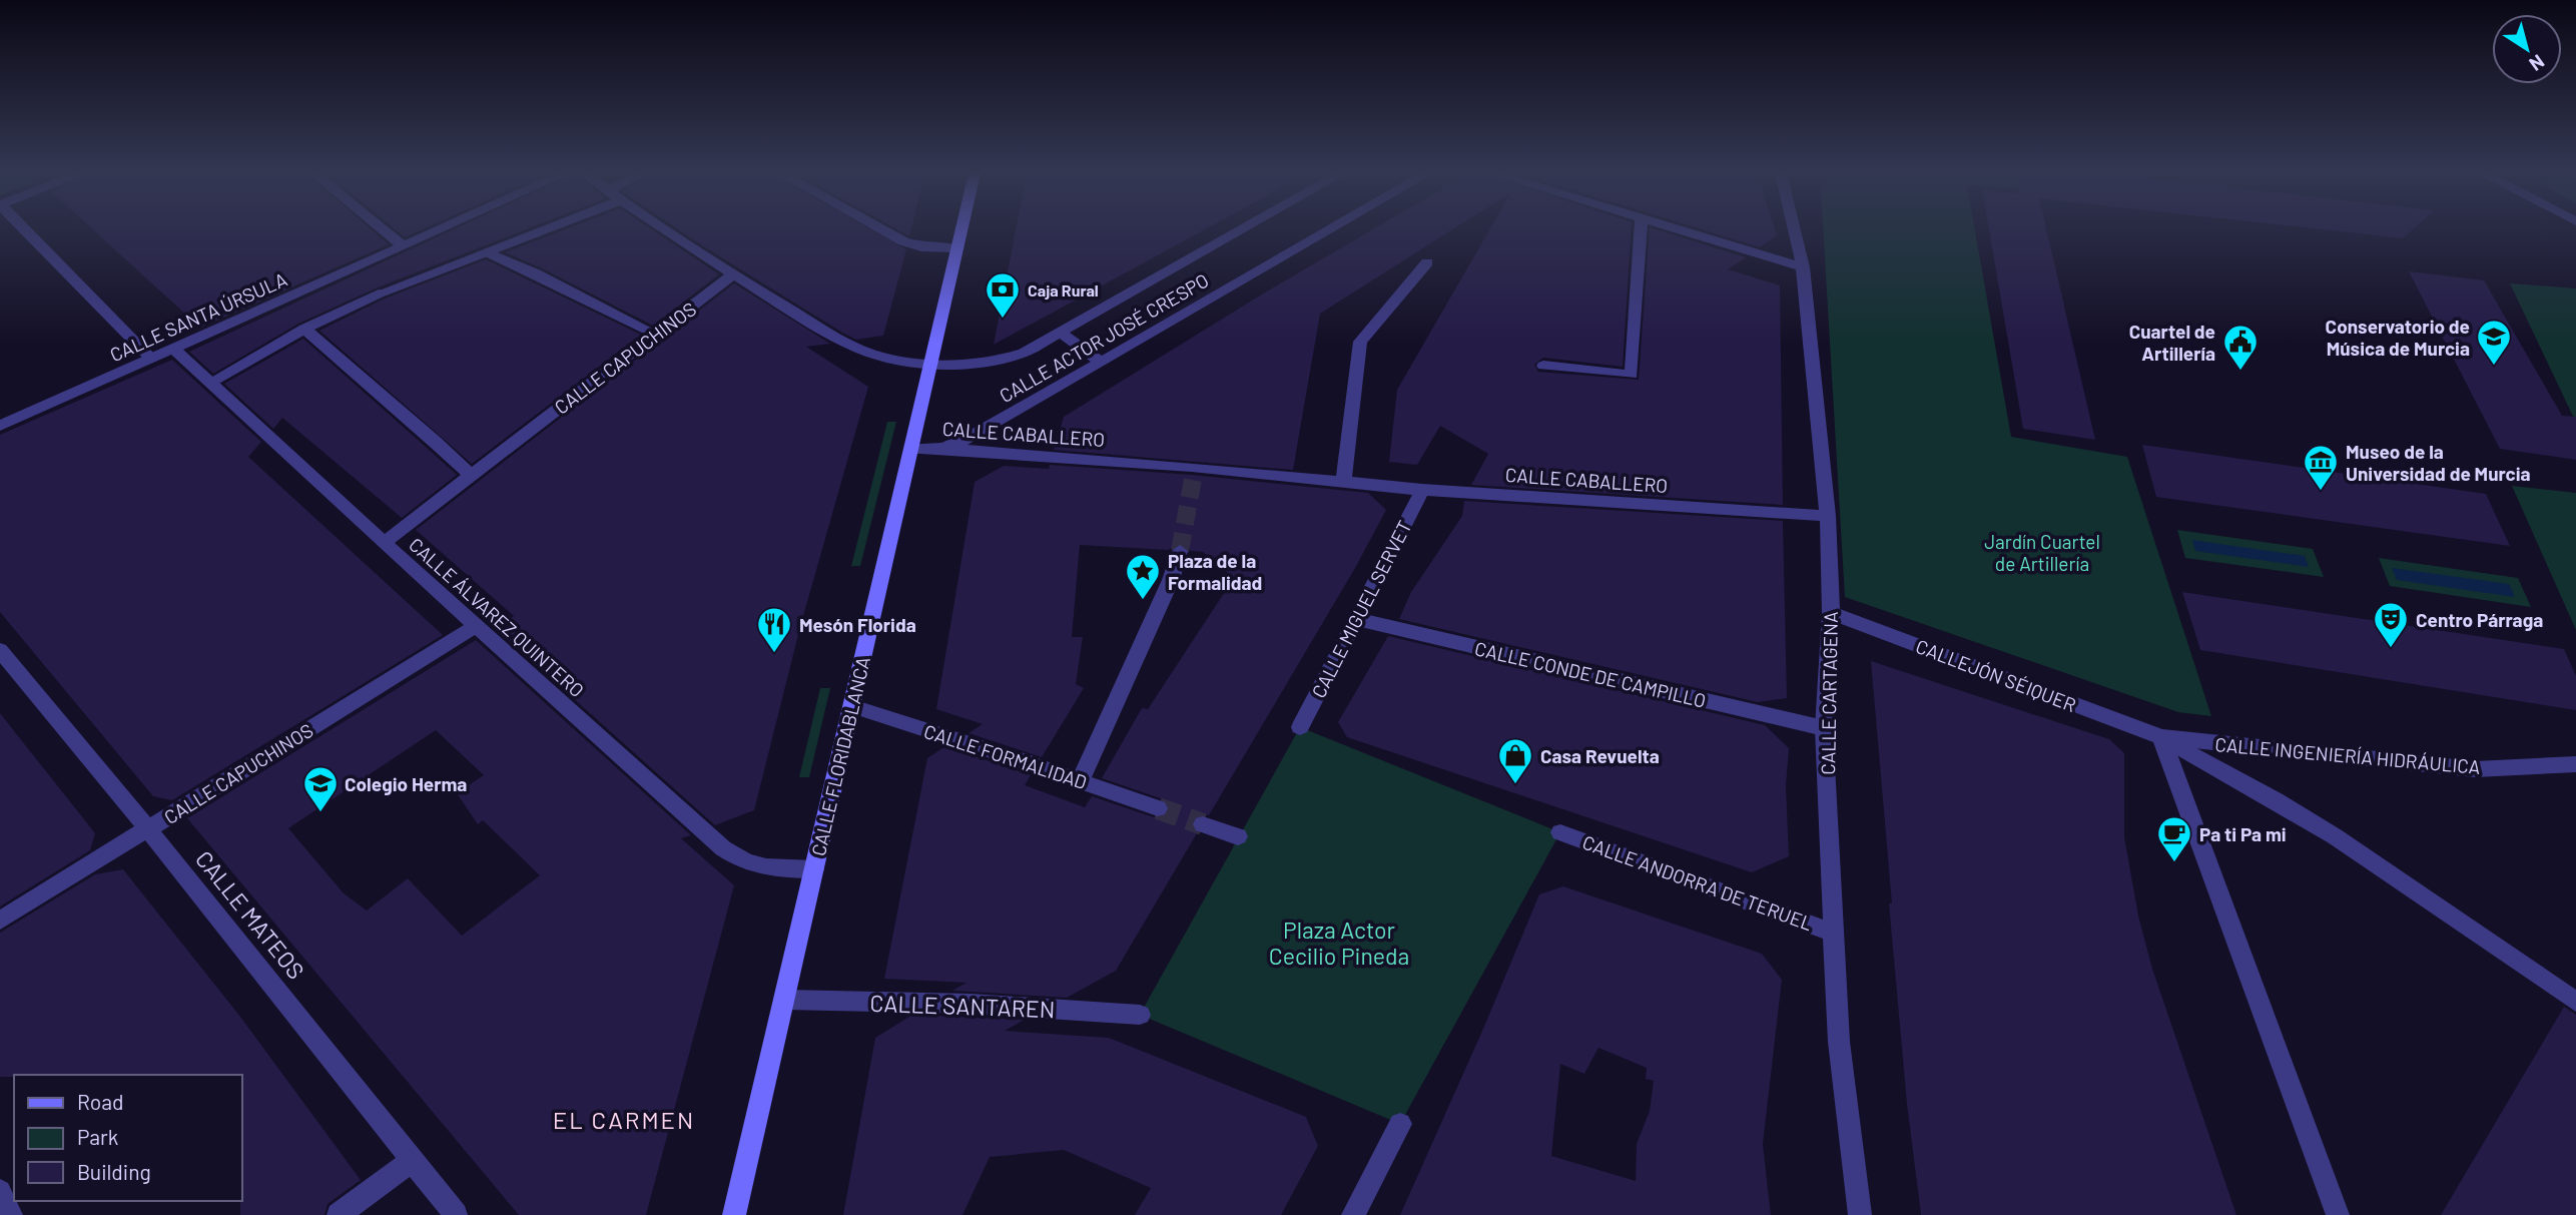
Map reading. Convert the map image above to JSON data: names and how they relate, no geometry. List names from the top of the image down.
{
  "streets": {
    "main road": ["CALLE FLORIDABLANCA"],
    "street": [
      "CALLE SANTA ÚRSULA",
      "CALLE ACTOR JOSÉ CRESPO",
      "CALLE CAPUCHINOS",
      "CALLE CABALLERO",
      "CALLE MIGUEL SERVET",
      "CALLE ÁLVAREZ QUINTERO",
      "CALLE CONDE DE CAMPILLO",
      "CALLEJÓN SÉIQUER",
      "CALLE CARTAGENA",
      "CALLE INGENIERÍA HIDRÁULICA",
      "CALLE FORMALIDAD",
      "CALLE ANDORRA DE TERUEL",
      "CALLE MATEOS",
      "CALLE SANTAREN"
    ]
  },
  "crossings": [
    ["CALLE SANTA ÚRSULA", "CALLE ÁLVAREZ QUINTERO"],
    ["CALLE ACTOR JOSÉ CRESPO", "CALLE CAPUCHINOS"],
    ["CALLE ACTOR JOSÉ CRESPO", "CALLE CABALLERO"],
    ["CALLE ACTOR JOSÉ CRESPO", "CALLE FLORIDABLANCA"],
    ["CALLE CAPUCHINOS", "CALLE ÁLVAREZ QUINTERO"],
    ["CALLE CAPUCHINOS", "CALLE MATEOS"],
    ["CALLE CABALLERO", "CALLE MIGUEL SERVET"],
    ["CALLE CABALLERO", "CALLE CARTAGENA"],
    ["CALLE CABALLERO", "CALLE FLORIDABLANCA"],
    ["CALLE MIGUEL SERVET", "CALLE CONDE DE CAMPILLO"],
    ["CALLE ÁLVAREZ QUINTERO", "CALLE FLORIDABLANCA"],
    ["CALLE CONDE DE CAMPILLO", "CALLE CARTAGENA"],
    ["CALLEJÓN SÉIQUER", "CALLE CARTAGENA"],
    ["CALLEJÓN SÉIQUER", "CALLE INGENIERÍA HIDRÁULICA"],
    ["CALLE CARTAGENA", "CALLE ANDORRA DE TERUEL"],
    ["CALLE FLORIDABLANCA", "CALLE FORMALIDAD"],
    ["CALLE FLORIDABLANCA", "CALLE SANTAREN"]
  ],
  "districts": ["EL CARMEN"],
  "parks": ["Jardín Cuartel de Artillería", "Plaza Actor Cecilio Pineda"],
  "places": {
    "bank": ["Caja Rural"],
    "school or university": ["Conservatorio de Música de Murcia", "Colegio Herma"],
    "public building": ["Cuartel de Artillería"],
    "museum": ["Museo de la Universidad de Murcia"],
    "place": ["Plaza de la Formalidad"],
    "theatre": ["Centro Párraga"],
    "restaurant": ["Mesón Florida"],
    "shop": ["Casa Revuelta"],
    "cafe": ["Pa ti Pa mi"]
  },
  "legend": ["Road", "Park", "Building"],
  "north": "bottom right"
}
